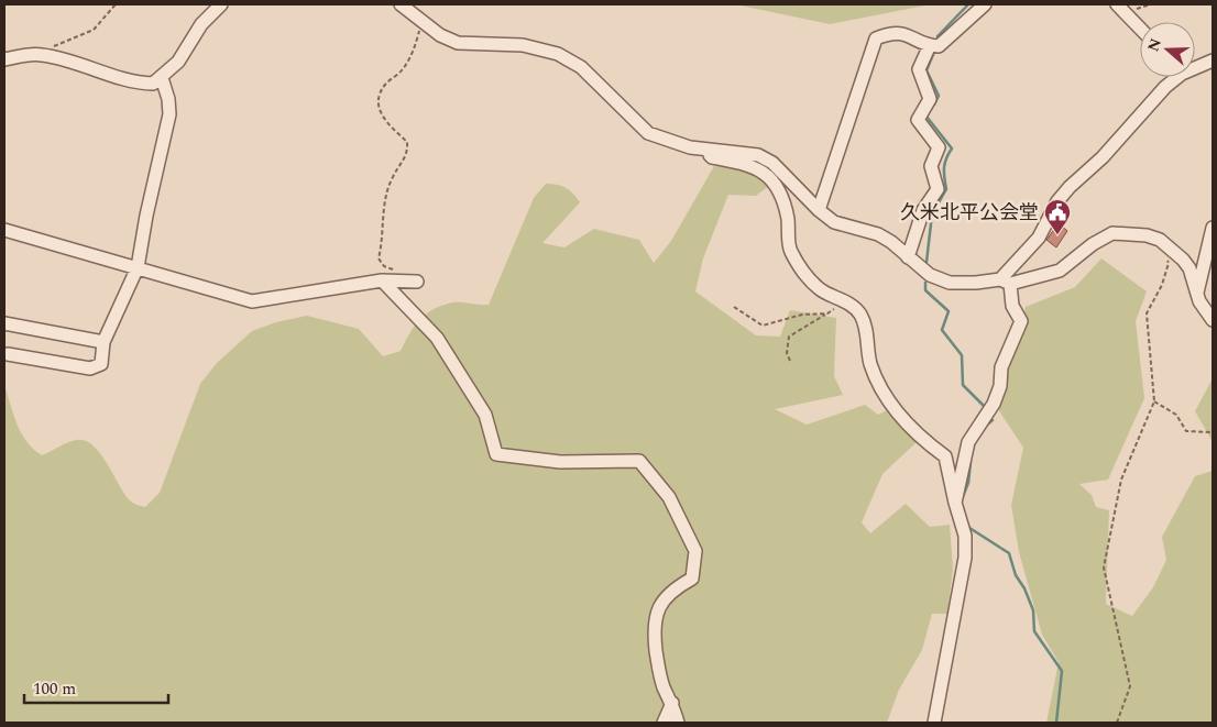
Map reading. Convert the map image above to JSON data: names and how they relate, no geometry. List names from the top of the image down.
{
  "places": {
    "public building": ["久米北平公会堂"]
  },
  "scale_bar": "100 m",
  "north": "left"
}
